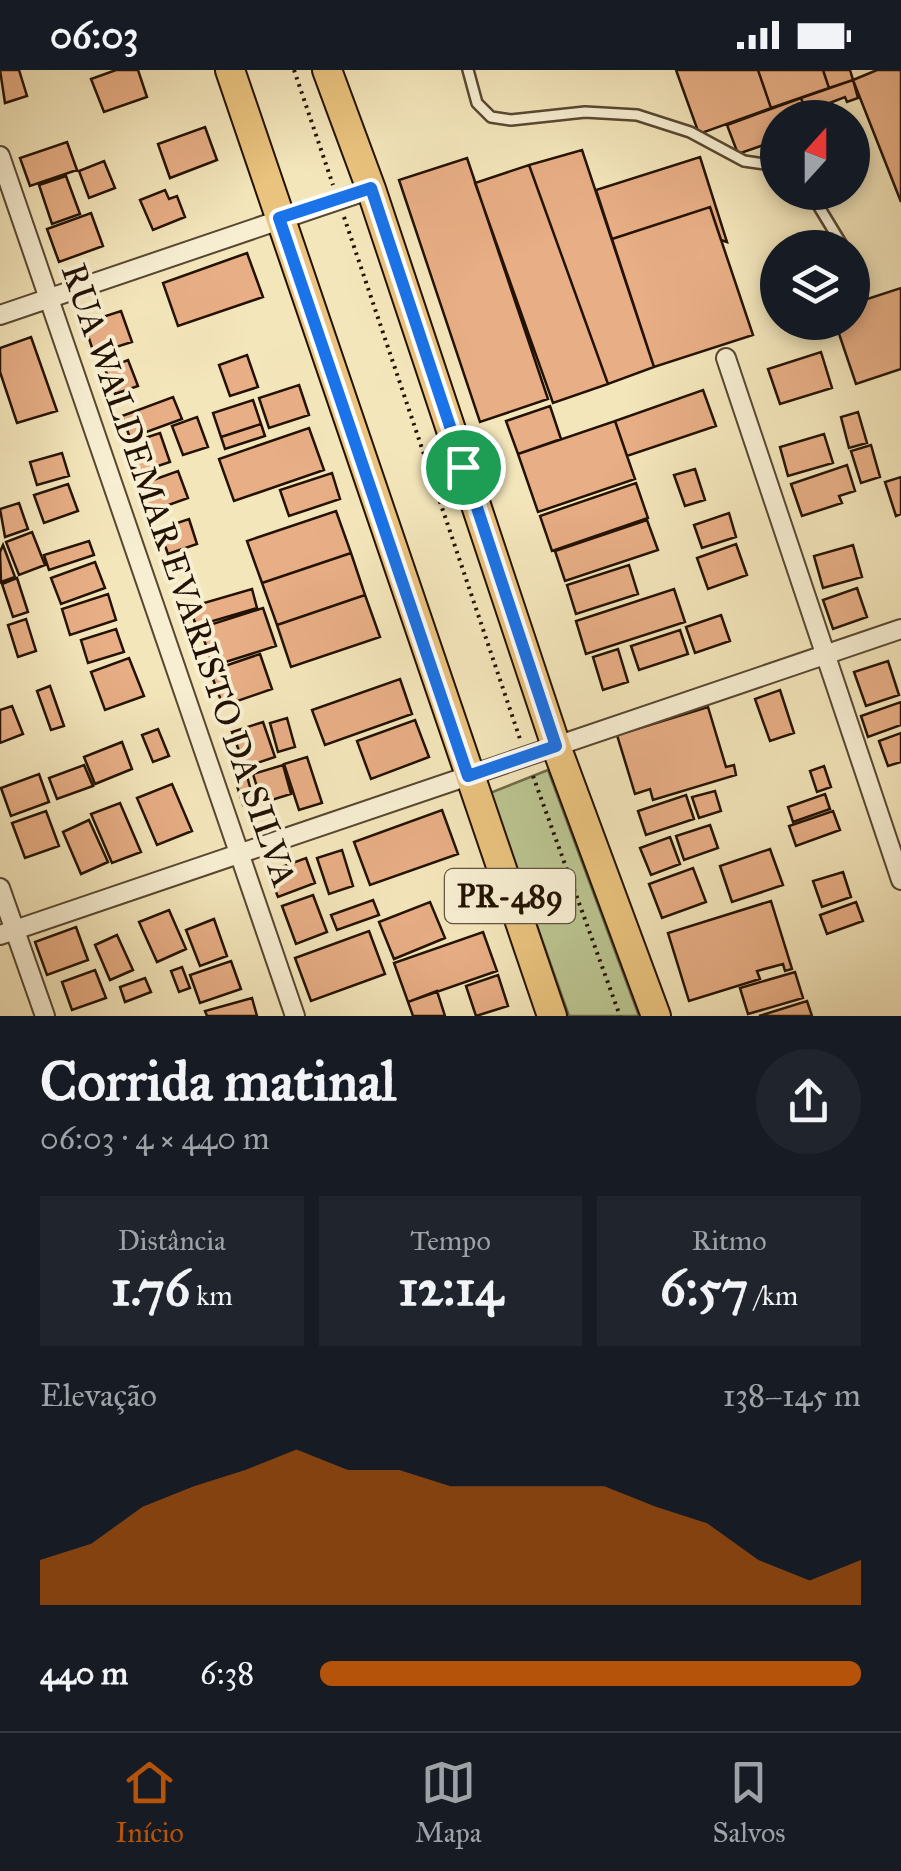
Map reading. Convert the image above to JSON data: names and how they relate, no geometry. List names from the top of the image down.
{
  "streets": {
    "main road": ["PR-489"],
    "street": ["RUA WALDEMAR EVARISTO DA SILVA"]
  },
  "north": "top",
  "page": {
    "status": "06:03",
    "heading": ["Corrida matinal", "06:03 · 4 × 440 m"],
    "stats": [
      ["Distância", "1.76 km"],
      ["Tempo", "12:14"],
      ["Ritmo", "6:57 /km"]
    ],
    "chart": ["Elevação", "138–145 m"],
    "list": [
      {
        "name": "440 m",
        "note": "6:38"
      }
    ],
    "tabs": ["Início", "Mapa", "Salvos"]
  }
}
